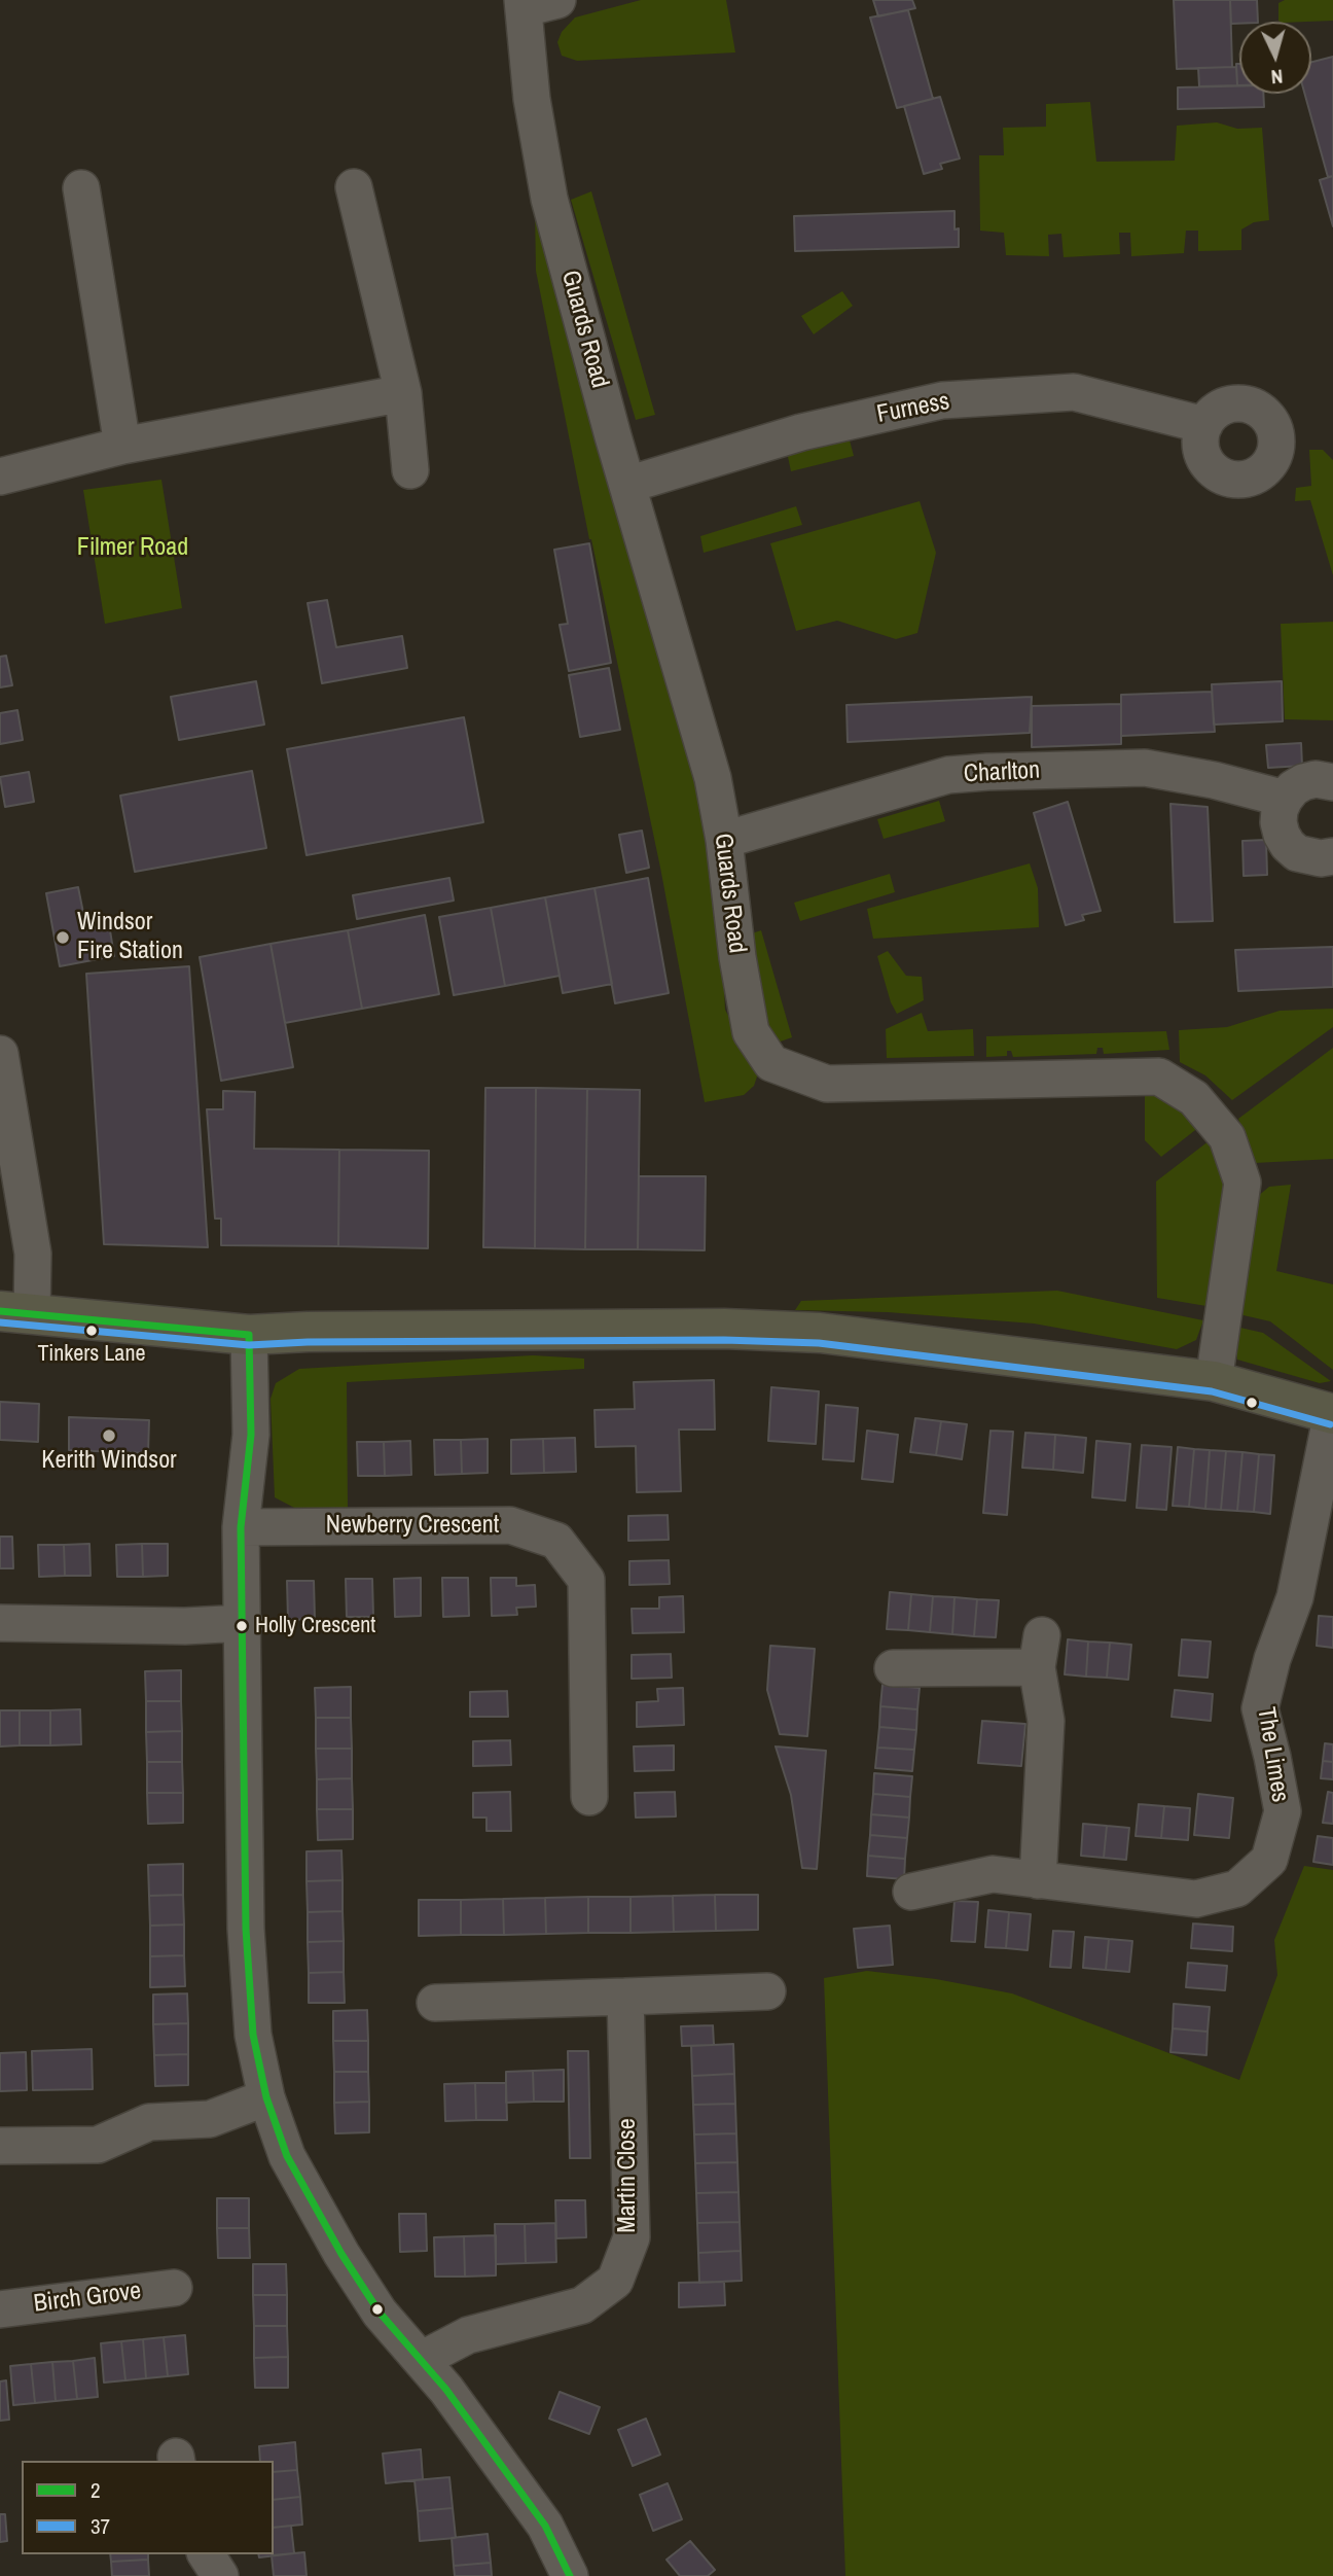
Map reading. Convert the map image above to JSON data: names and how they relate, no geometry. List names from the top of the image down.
{
  "streets": {
    "street": [
      "Guards Road",
      "Furness",
      "Charlton",
      "Newberry Crescent",
      "The Limes",
      "Martin Close",
      "Birch Grove"
    ]
  },
  "crossings": [
    ["Guards Road", "Furness"],
    ["Guards Road", "Charlton"]
  ],
  "parks": ["Filmer Road"],
  "places": [
    "Windsor Fire Station",
    "Tinkers Lane",
    "Kerith Windsor",
    "Holly Crescent"
  ],
  "lines": ["transit line 2", "transit line 37"],
  "legend": ["2", "37"],
  "north": "bottom"
}
